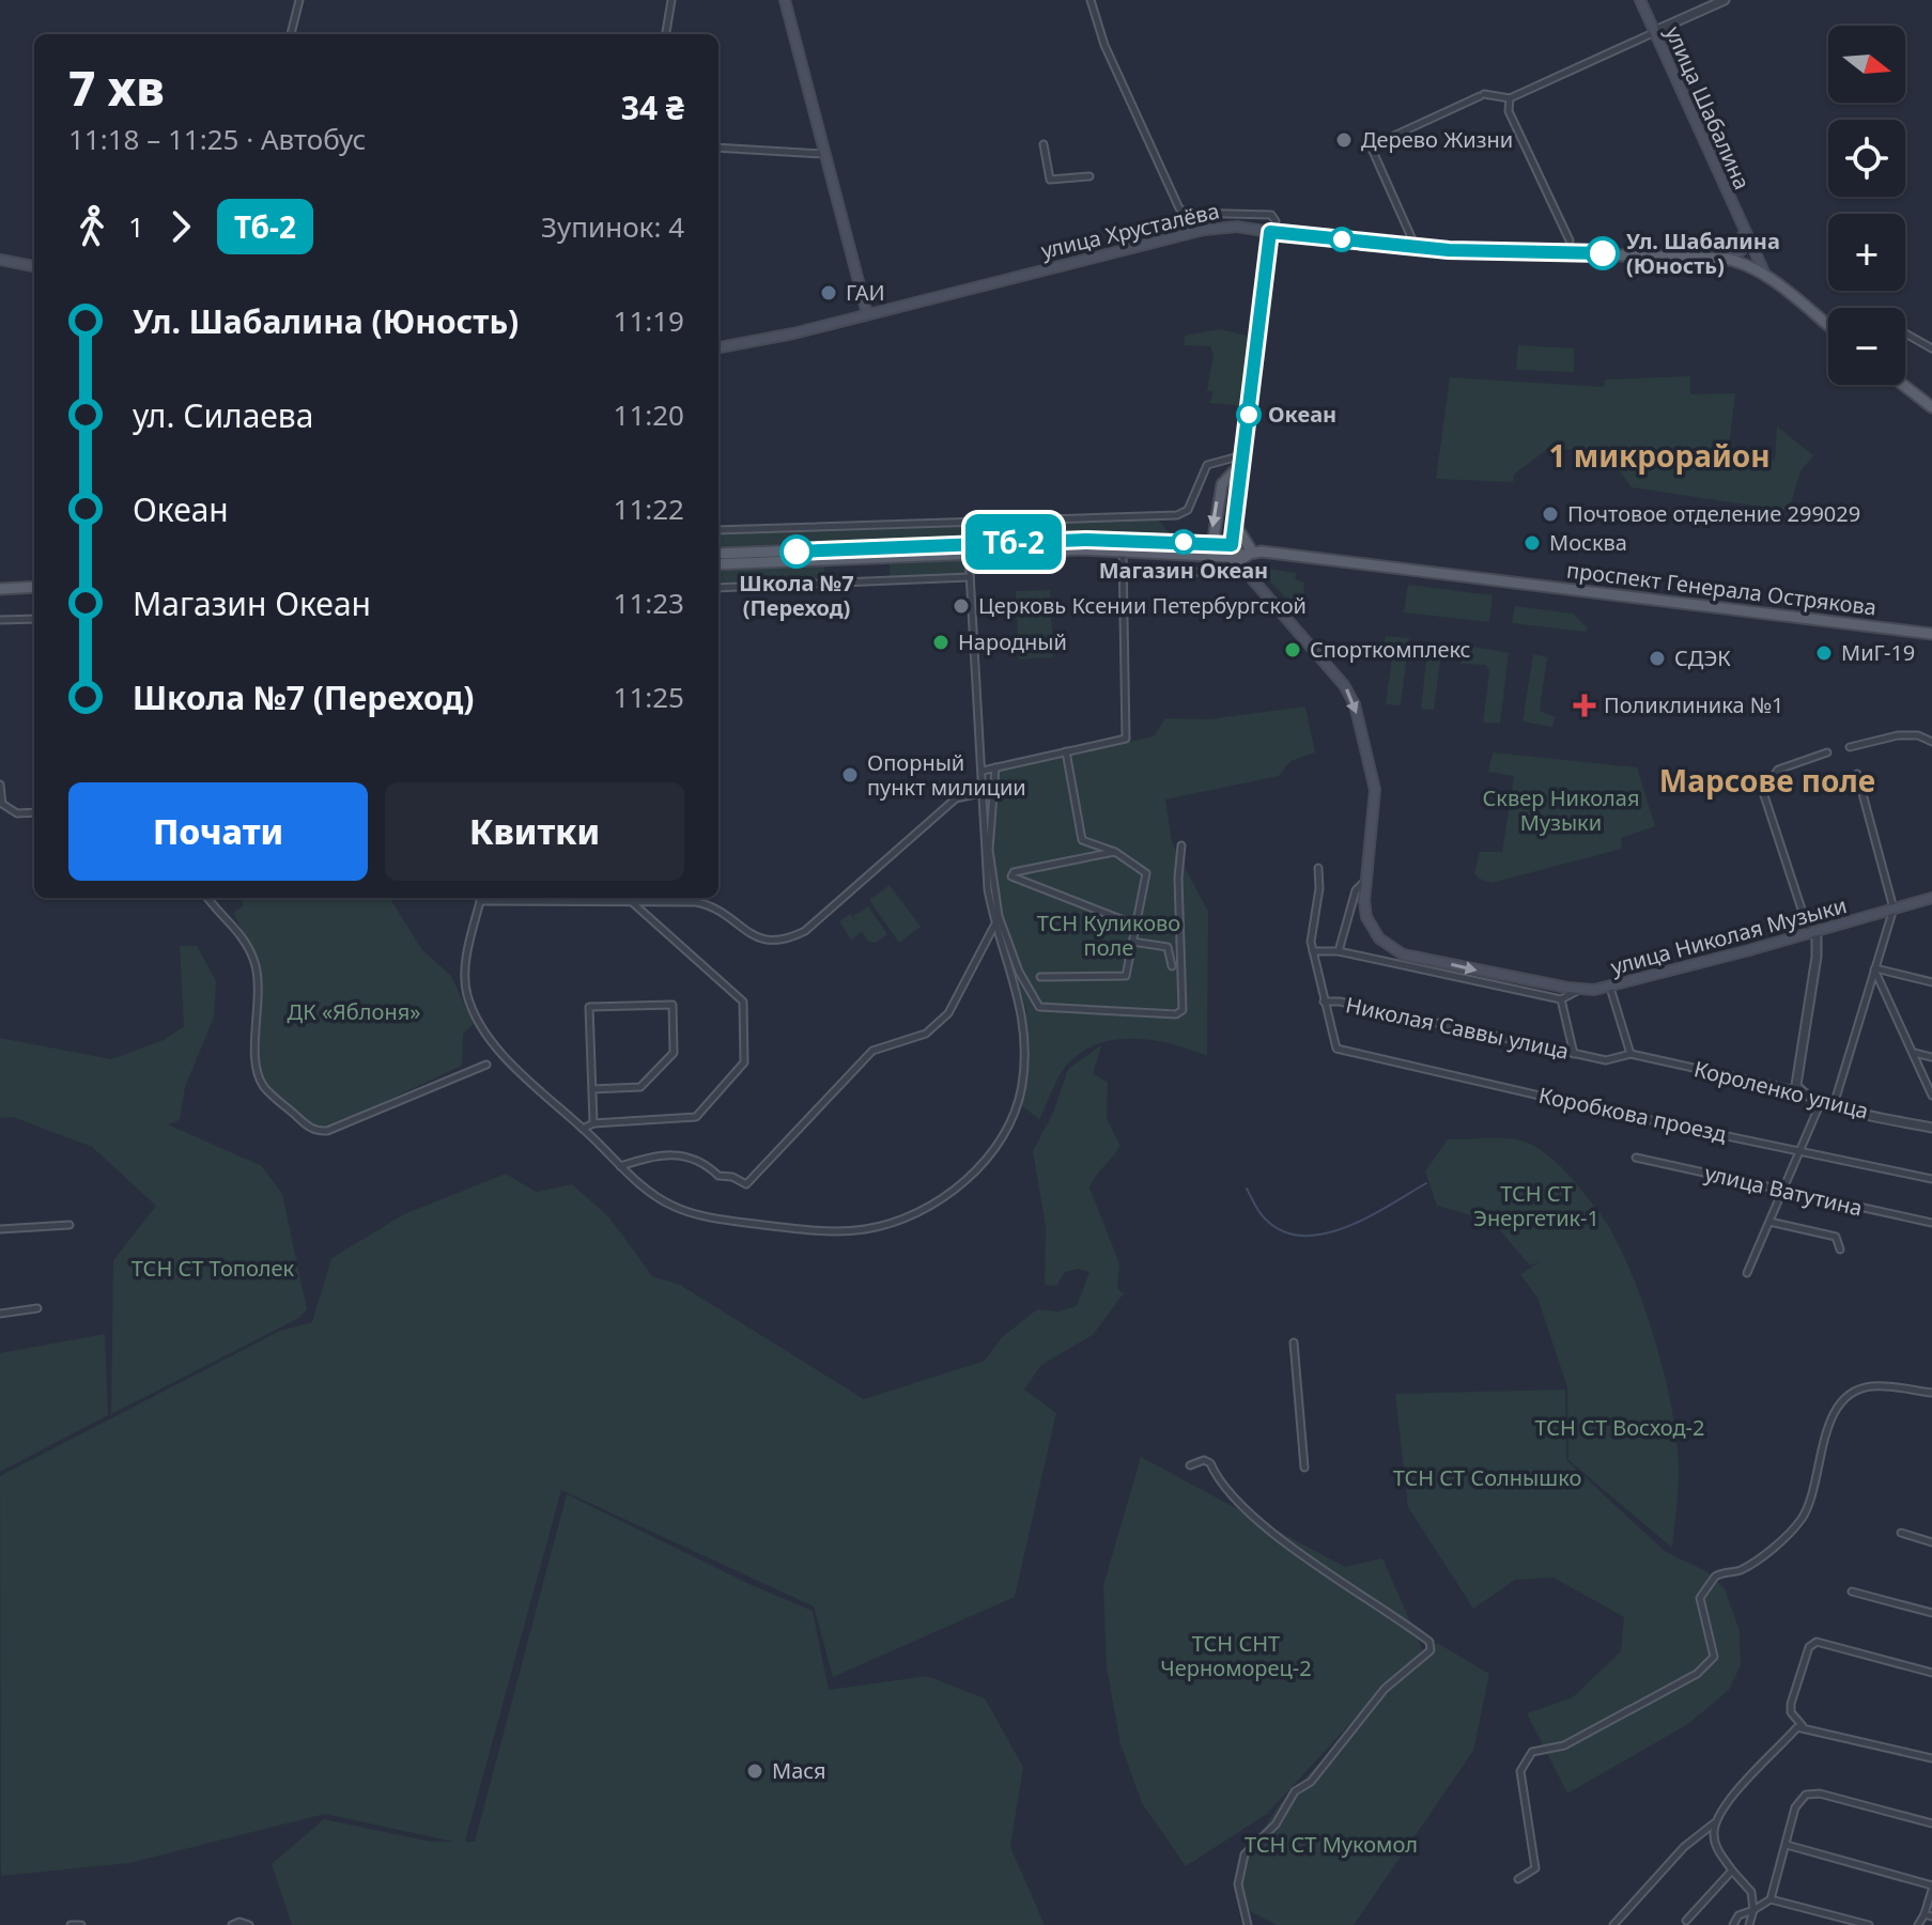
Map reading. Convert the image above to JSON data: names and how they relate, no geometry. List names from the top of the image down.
{
  "streets": {
    "main road": [
      "улица Шабалина",
      "улица Хрусталёва",
      "проспект Генерала Острякова",
      "улица Николая Музыки"
    ],
    "street": [
      "Николая Саввы улица",
      "Короленко улица",
      "Коробкова проезд",
      "улица Ватутина"
    ]
  },
  "crossings": [
    ["улица Шабалина", "улица Хрусталёва"],
    ["Николая Саввы улица", "Короленко улица"],
    ["Николая Саввы улица", "Коробкова проезд"]
  ],
  "one_way": ["улица Николая Музыки"],
  "districts": ["1 микрорайон", "Марсове поле"],
  "parks": [
    "Сквер Николая Музыки",
    "ТСН Куликово поле",
    "ДК «Яблоня»",
    "ТСН СТ Энергетик-1",
    "ТСН СТ Тополек",
    "ТСН СТ Восход-2",
    "ТСН СТ Солнышко",
    "ТСН СНТ Черноморец-2",
    "ТСН СТ Мукомол"
  ],
  "places": {
    "other": [
      "Дерево Жизни",
      "Ул. Шабалина (Юность)",
      "ГАИ",
      "Океан",
      "Почтовое отделение 299029",
      "Магазин Океан",
      "Москва",
      "Школа №7 (Переход)",
      "Церковь Ксении Петербургской",
      "Народный",
      "Спорткомплекс",
      "МиГ-19",
      "СДЭК",
      "Опорный пункт милиции",
      "Мася"
    ],
    "health": ["Поликлиника №1"]
  },
  "lines": ["bus line Тб-2"],
  "north": "right",
  "page": {
    "on_map": "Тб-2",
    "map_buttons": ["+", "−"],
    "heading": ["7 хв", "11:18 – 11:25 · Автобус", "34 ₴"],
    "legs": ["1", "Тб-2", "Зупинок: 4"],
    "list": [
      {
        "name": "Ул. Шабалина (Юность)",
        "value": "11:19"
      },
      {
        "name": "ул. Силаева",
        "value": "11:20"
      },
      {
        "name": "Океан",
        "value": "11:22"
      },
      {
        "name": "Магазин Океан",
        "value": "11:23"
      },
      {
        "name": "Школа №7 (Переход)",
        "value": "11:25"
      }
    ],
    "buttons": ["Почати", "Квитки"]
  }
}
